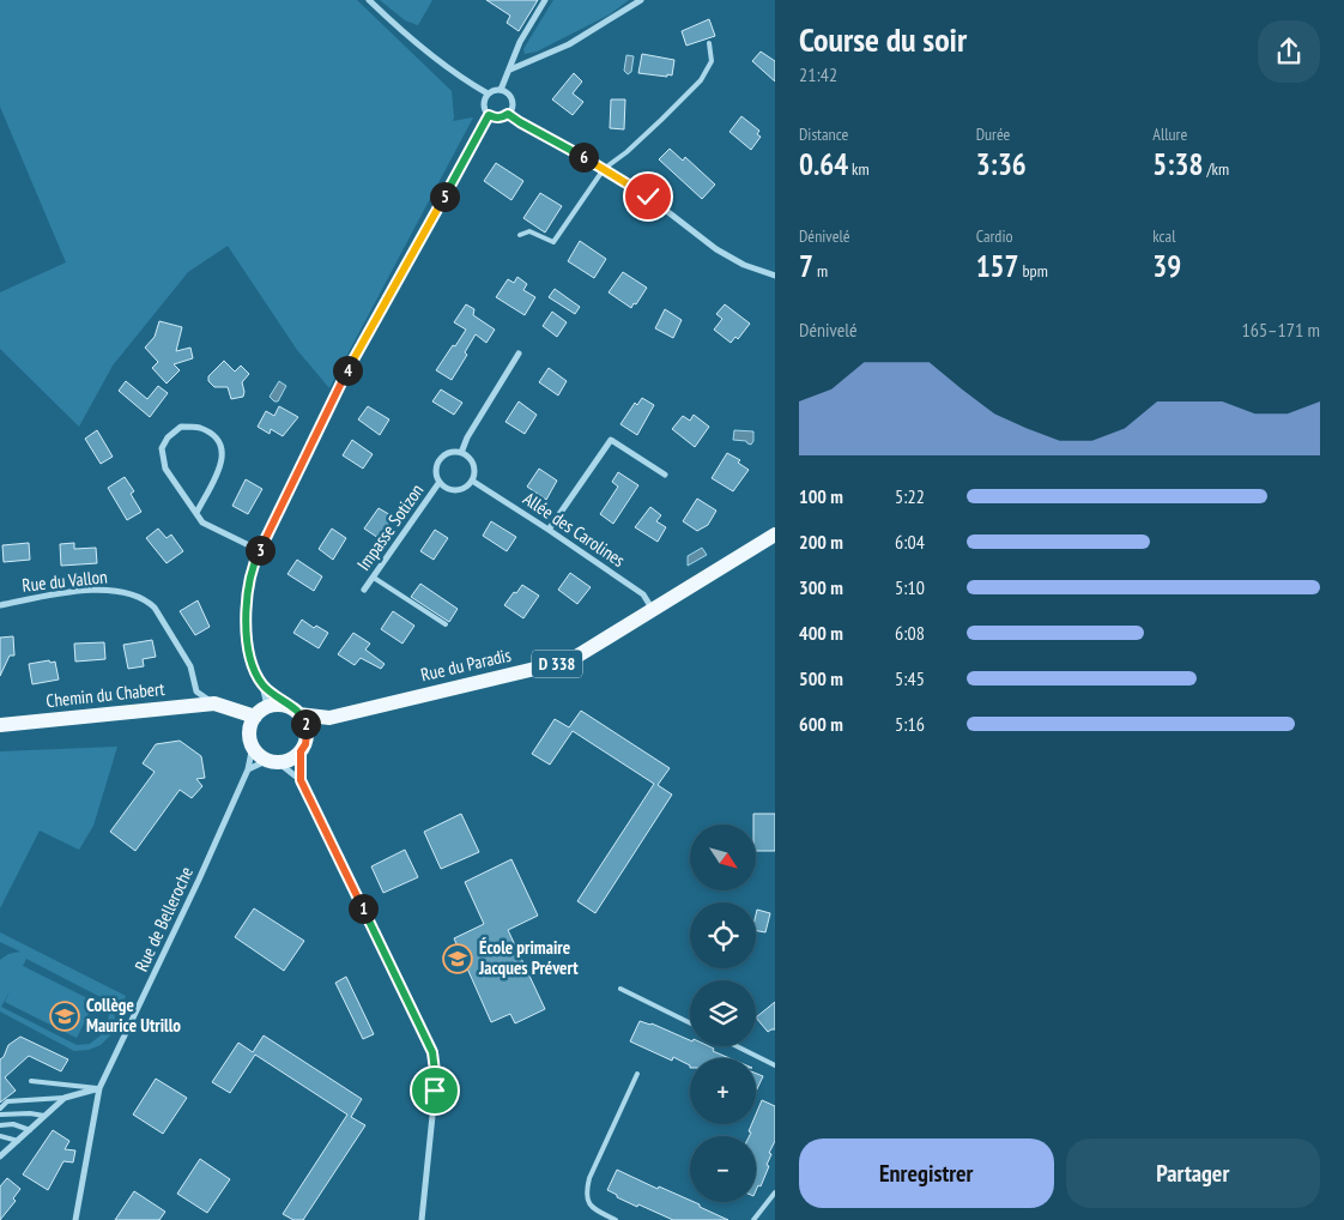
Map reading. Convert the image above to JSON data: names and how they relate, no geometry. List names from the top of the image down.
{
  "streets": {
    "main road": ["D 338", "Rue du Paradis", "Chemin du Chabert"],
    "street": [
      "Impasse Sotizon",
      "Allée des Carolines",
      "Rue du Vallon",
      "Rue de Belleroche"
    ]
  },
  "crossings": [
    ["Impasse Sotizon", "Allée des Carolines"],
    ["Allée des Carolines", "Rue du Paradis"],
    ["Rue du Vallon", "Chemin du Chabert"],
    ["Rue du Paradis", "Chemin du Chabert"],
    ["Rue du Paradis", "Rue de Belleroche"],
    ["Chemin du Chabert", "Rue de Belleroche"]
  ],
  "places": {
    "school or university": ["École primaire Jacques Prévert", "Collège Maurice Utrillo"]
  },
  "north": "bottom right",
  "page": {
    "heading": ["Course du soir", "21:42"],
    "stats": [
      ["Distance", "0.64 km"],
      ["Durée", "3:36"],
      ["Allure", "5:38 /km"],
      ["Dénivelé", "7 m"],
      ["Cardio", "157 bpm"],
      ["kcal", "39"]
    ],
    "pins": [
      "6",
      "5",
      "4",
      "3",
      "2",
      "1"
    ],
    "chart": ["Dénivelé", "165–171 m"],
    "list": [
      {
        "name": "100 m",
        "note": "5:22"
      },
      {
        "name": "200 m",
        "note": "6:04"
      },
      {
        "name": "300 m",
        "note": "5:10"
      },
      {
        "name": "400 m",
        "note": "6:08"
      },
      {
        "name": "500 m",
        "note": "5:45"
      },
      {
        "name": "600 m",
        "note": "5:16"
      }
    ],
    "map_buttons": ["+", "−"],
    "buttons": ["Enregistrer", "Partager"]
  }
}
